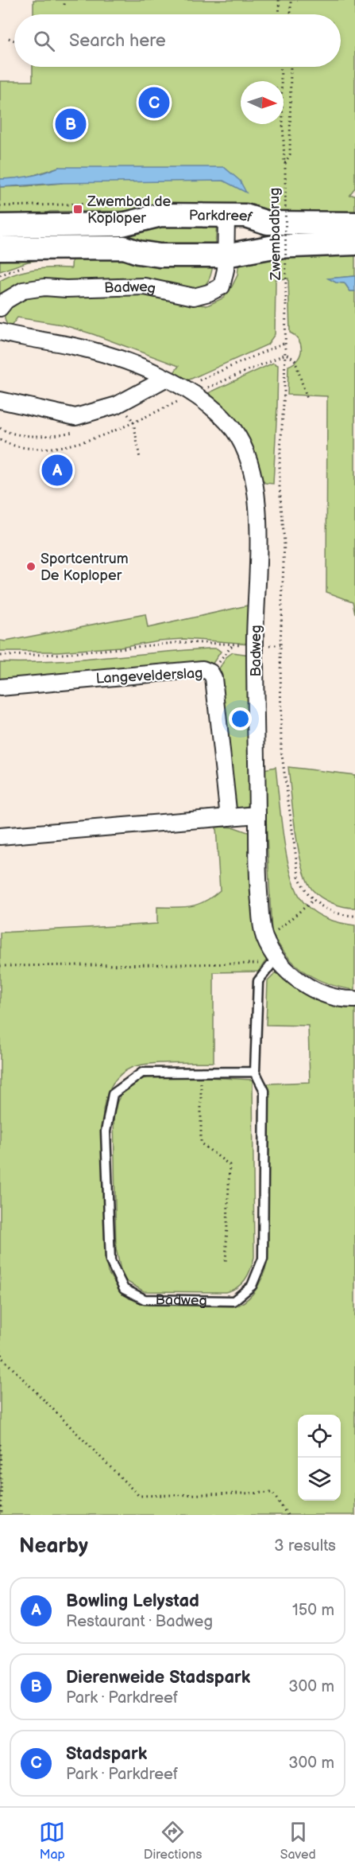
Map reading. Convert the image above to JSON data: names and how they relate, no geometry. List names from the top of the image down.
{
  "streets": {
    "street": ["Parkdreef", "Badweg", "Langevelderslag"],
    "path": ["Zwembadbrug"]
  },
  "crossings": [
    ["Parkdreef", "Badweg"],
    ["Zwembadbrug", "Badweg"]
  ],
  "places": {
    "transit": ["Zwembad de Koploper"],
    "other": ["Sportcentrum De Koploper"]
  },
  "north": "right",
  "page": {
    "search": "Search here",
    "pins": ["C", "B", "A"],
    "heading": ["Nearby", "3 results"],
    "list": [
      {
        "mark": "A",
        "name": "Bowling Lelystad",
        "note": "Restaurant · Badweg",
        "value": "150 m"
      },
      {
        "mark": "B",
        "name": "Dierenweide Stadspark",
        "note": "Park · Parkdreef",
        "value": "300 m"
      },
      {
        "mark": "C",
        "name": "Stadspark",
        "note": "Park · Parkdreef",
        "value": "300 m"
      }
    ],
    "nav": ["Map", "Directions", "Saved"]
  }
}
